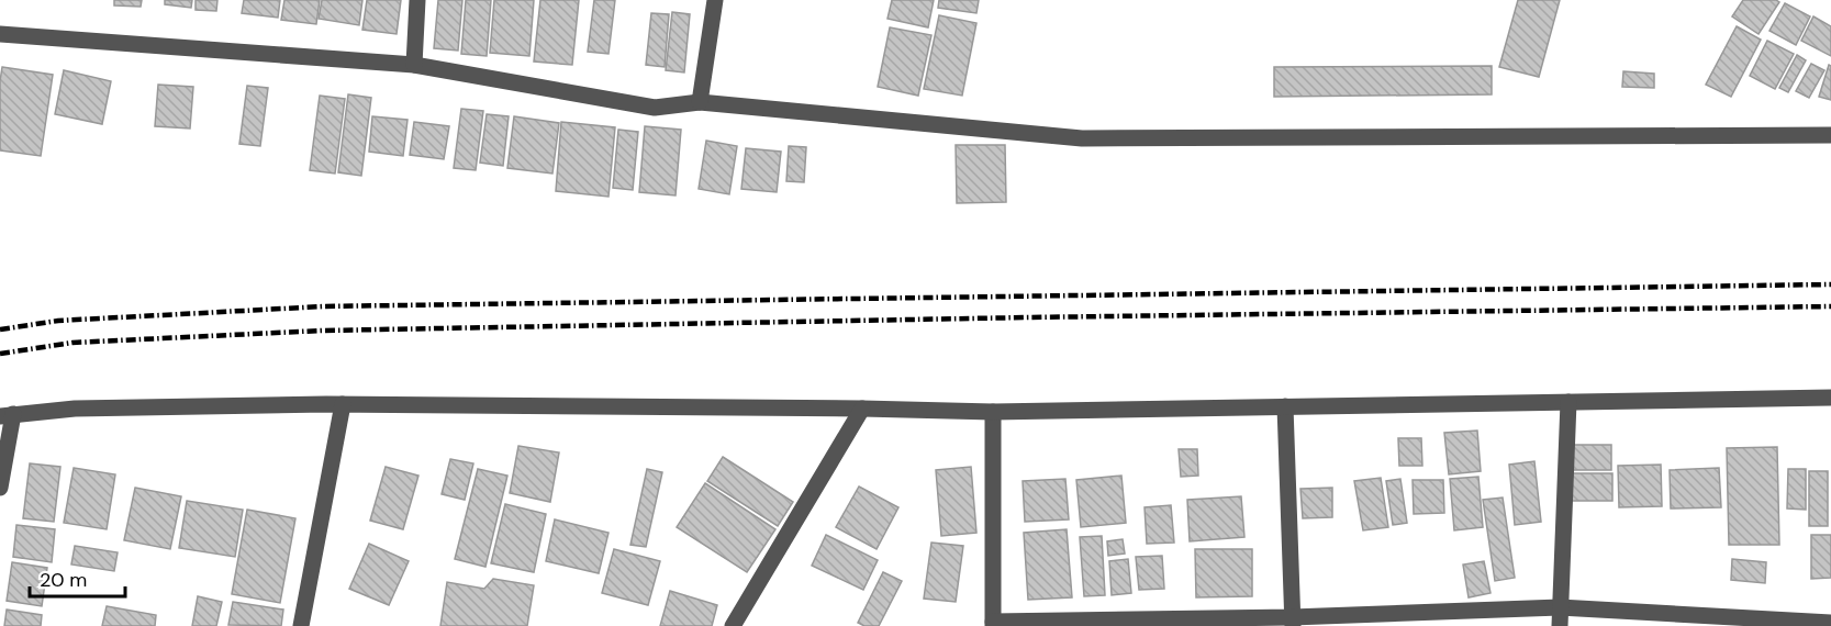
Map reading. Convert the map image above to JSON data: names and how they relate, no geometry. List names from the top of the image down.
{
  "scale_bar": "20 m"
}
